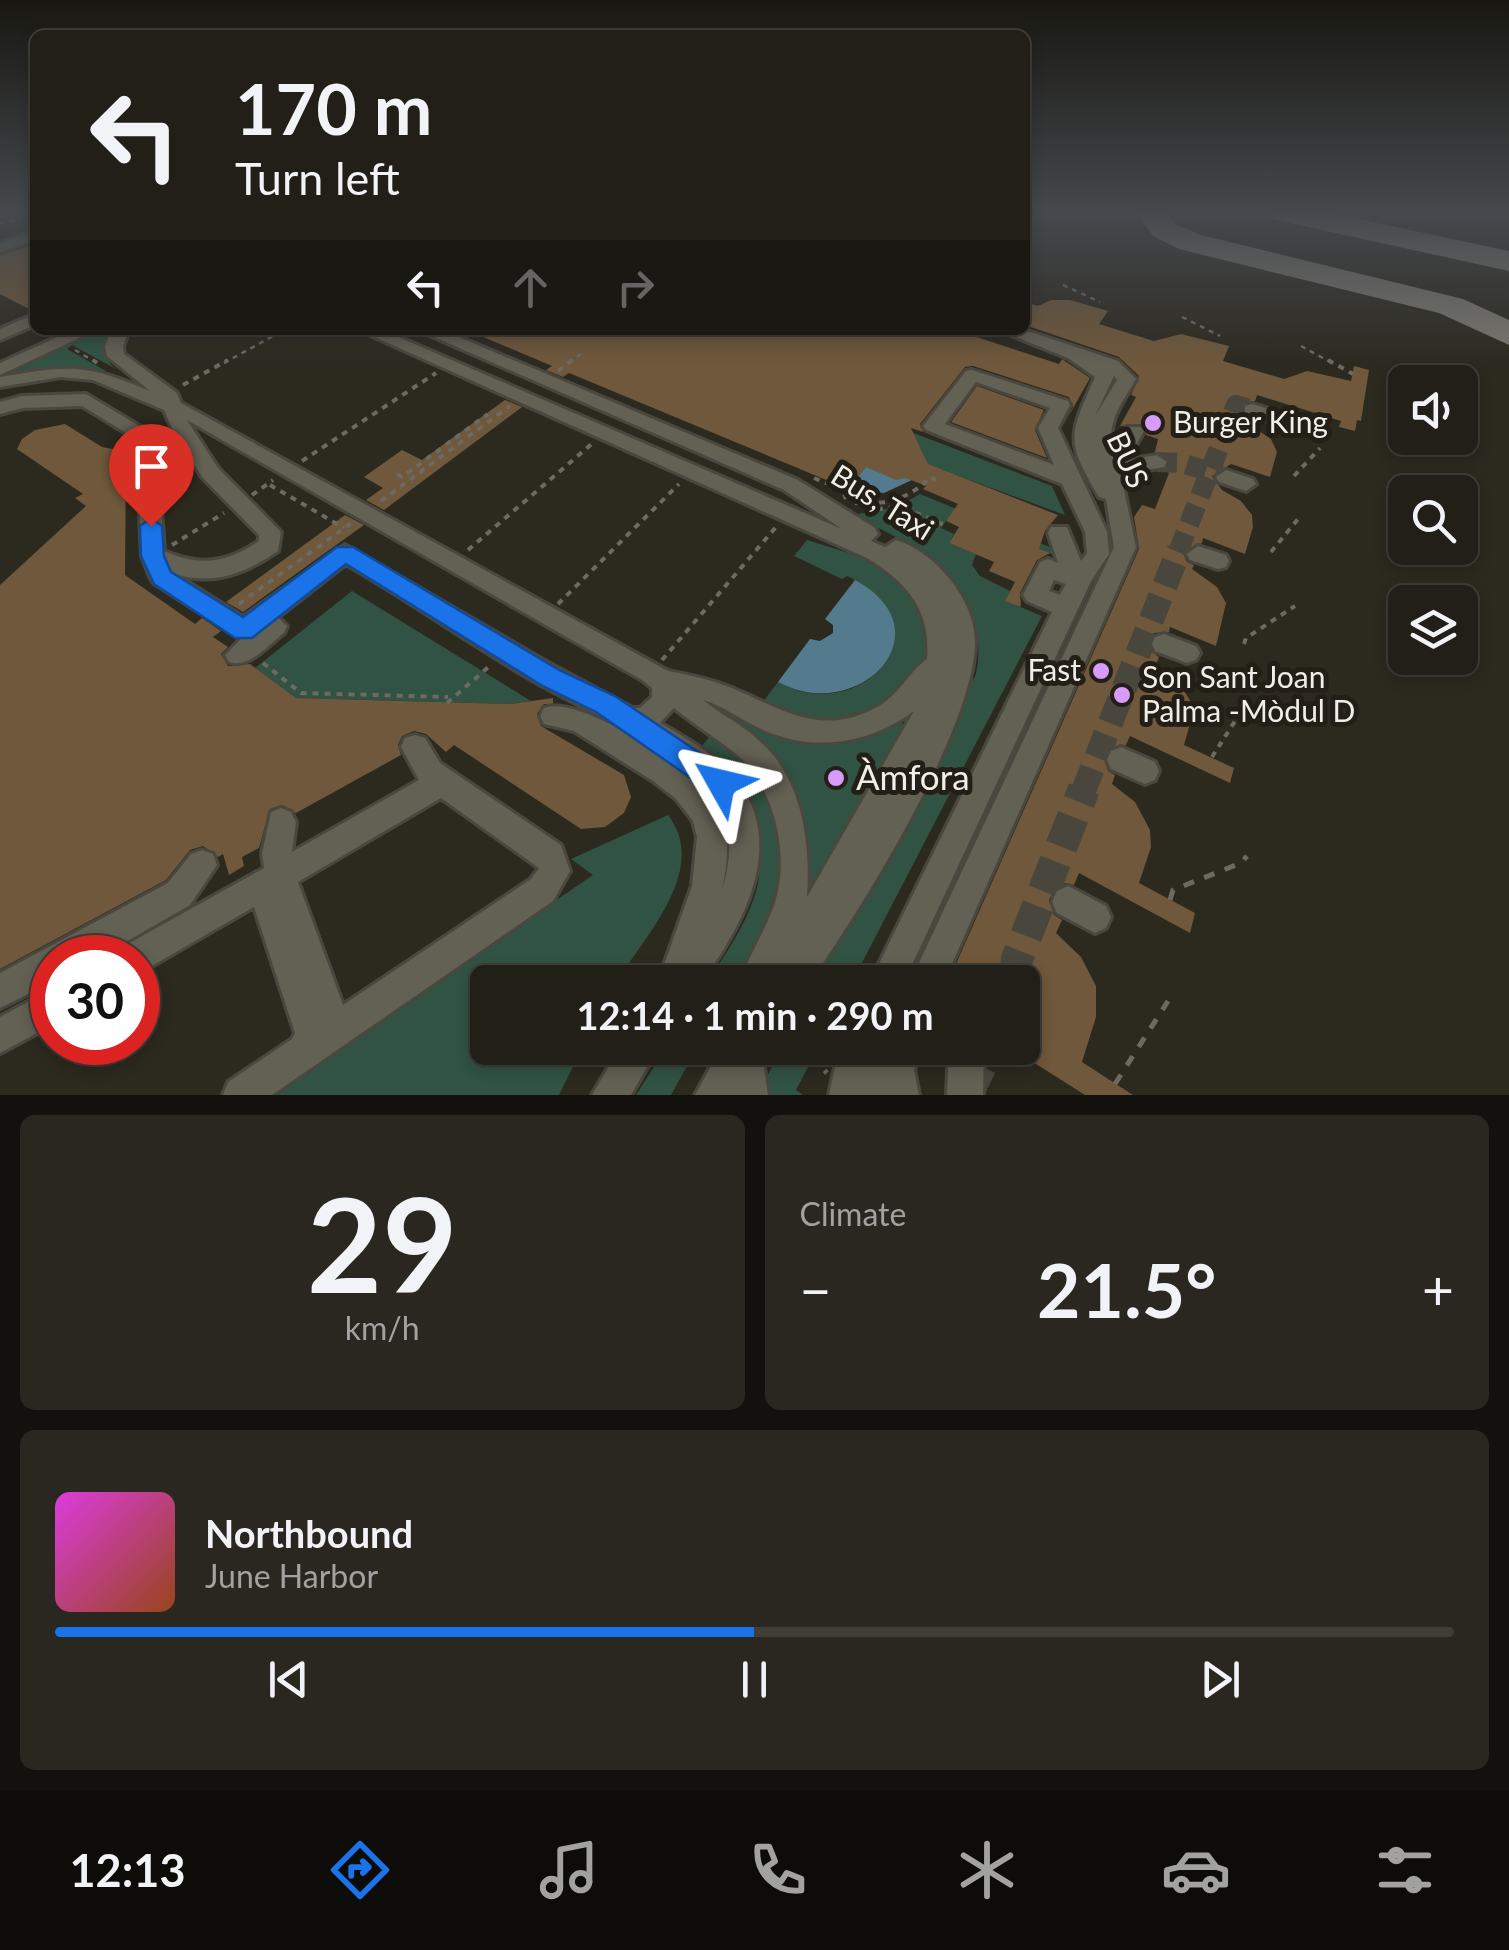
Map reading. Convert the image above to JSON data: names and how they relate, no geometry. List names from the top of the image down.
{
  "streets": {
    "street": ["BUS", "Bus, Taxi"]
  },
  "places": [
    "Burger King",
    "Fast",
    "Son Sant Joan Palma -Mòdul D",
    "Àmfora"
  ],
  "page": {
    "turn": ["170 m", "Turn left"],
    "limit": "30",
    "trip": "12:14 · 1 min · 290 m",
    "tile": [
      ["29", "km/h"],
      "Climate"
    ],
    "heat": ["−", "21.5°", "+"],
    "song": ["Northbound", "June Harbor"],
    "tabs": "12:13"
  }
}
